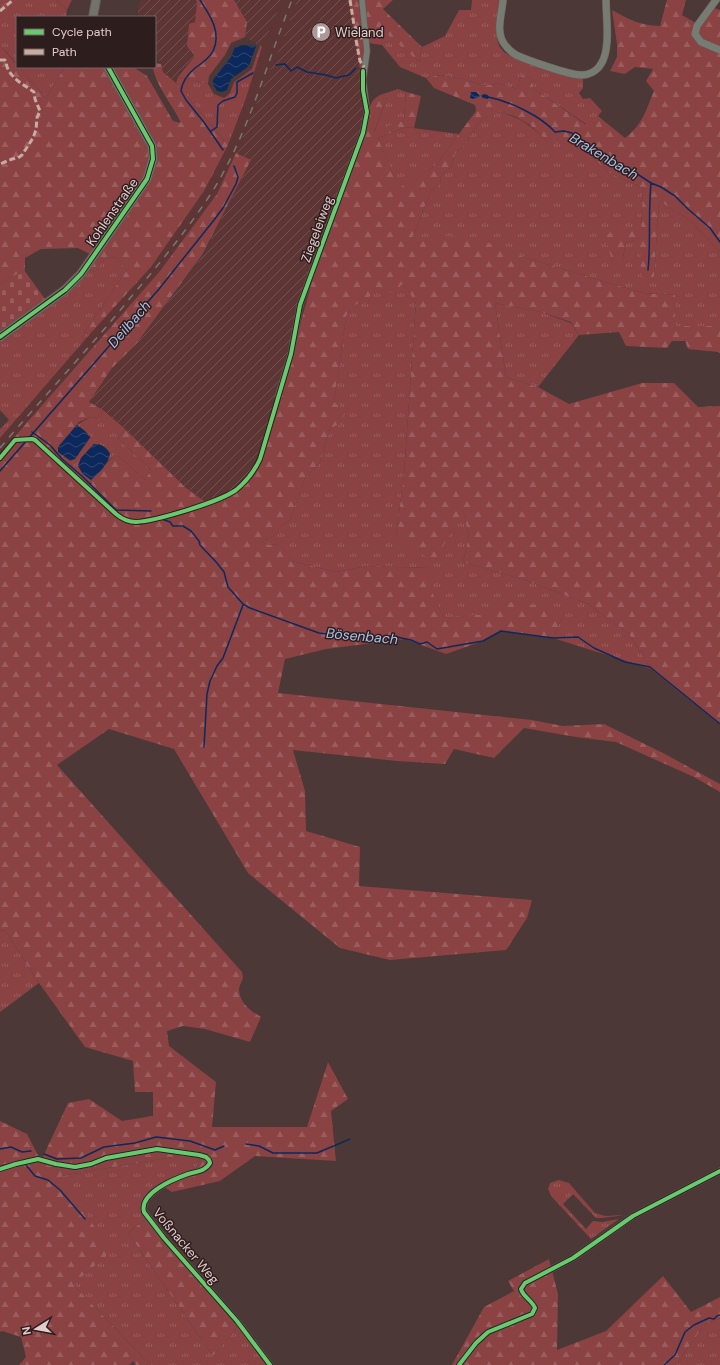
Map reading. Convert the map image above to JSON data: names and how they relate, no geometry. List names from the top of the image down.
{
  "streets": {
    "main road": ["Kohlenstraße"],
    "street": ["Ziegeleiweg", "Voßnacker Weg"]
  },
  "water": ["Brakenbach", "Deilbach", "Bösenbach"],
  "places": {
    "parking": ["Wieland"]
  },
  "legend": ["Cycle path", "Path"],
  "north": "left"
}
